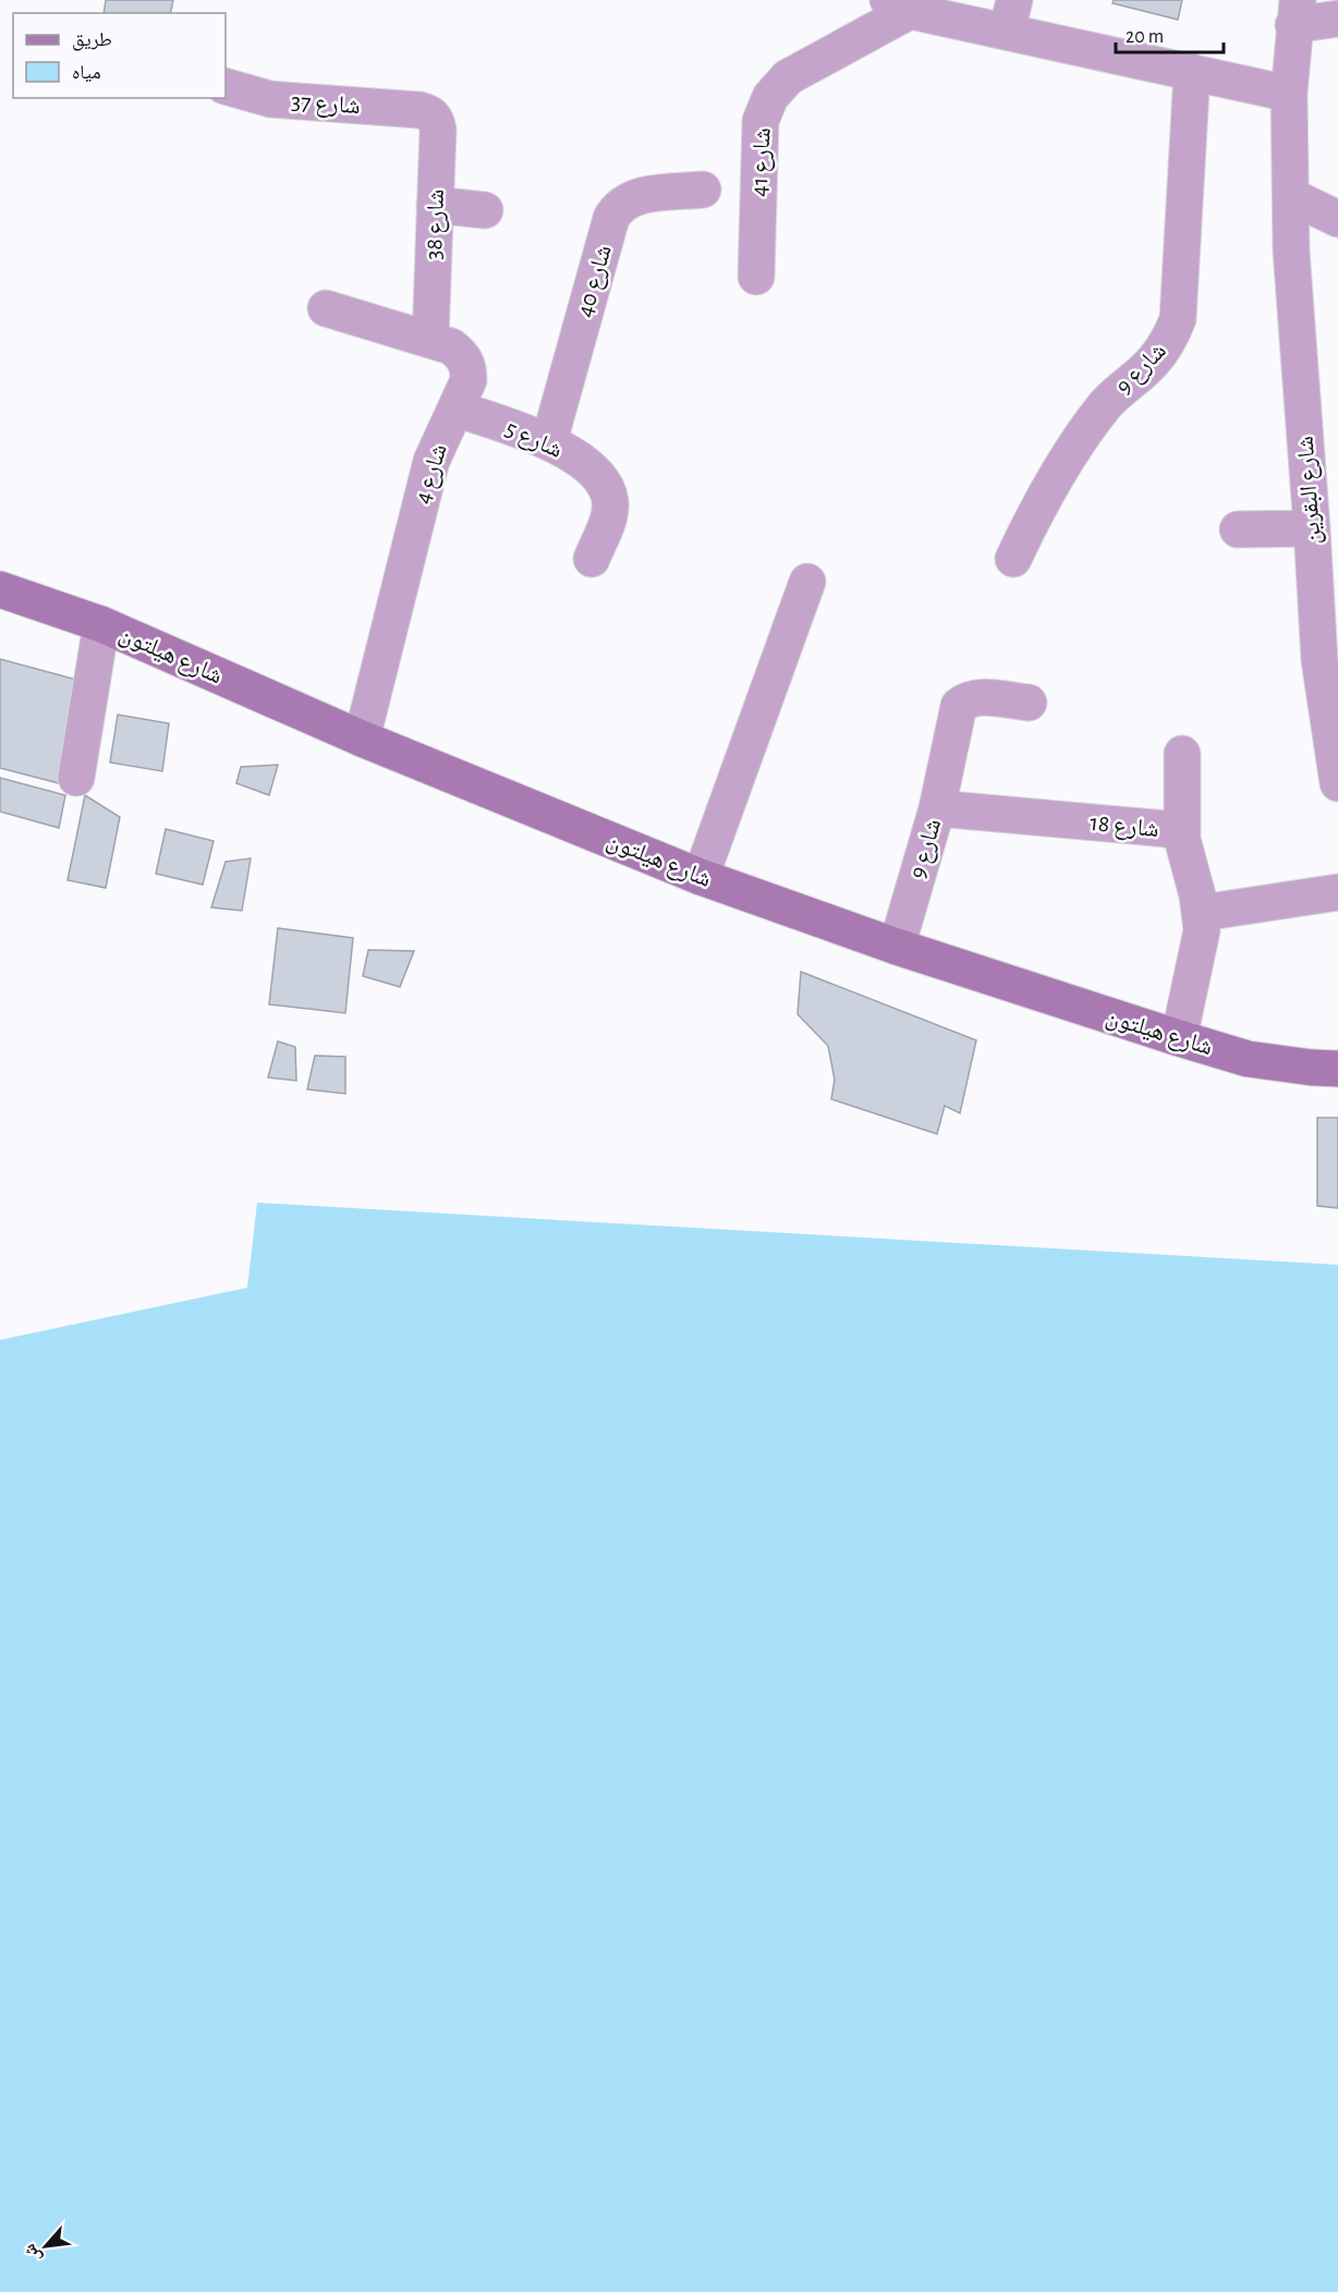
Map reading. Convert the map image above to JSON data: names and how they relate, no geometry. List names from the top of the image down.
{
  "streets": {
    "main road": ["شارع هيلتون"],
    "street": [
      "شارع 37",
      "شارع 41",
      "شارع 38",
      "شارع 40",
      "شارع 9",
      "شارع 5",
      "شارع 4",
      "شارع البقرين",
      "شارع 18"
    ]
  },
  "crossings": [
    ["شارع 37", "شارع 38"],
    ["شارع 38", "شارع 4"],
    ["شارع 40", "شارع 5"],
    ["شارع 9", "شارع هيلتون"],
    ["شارع 9", "شارع 18"],
    ["شارع 5", "شارع 4"],
    ["شارع 4", "شارع هيلتون"],
    ["شارع هيلتون", "شارع 18"]
  ],
  "legend": ["طريق", "مياه"],
  "scale_bar": "20 m",
  "north": "bottom left"
}
